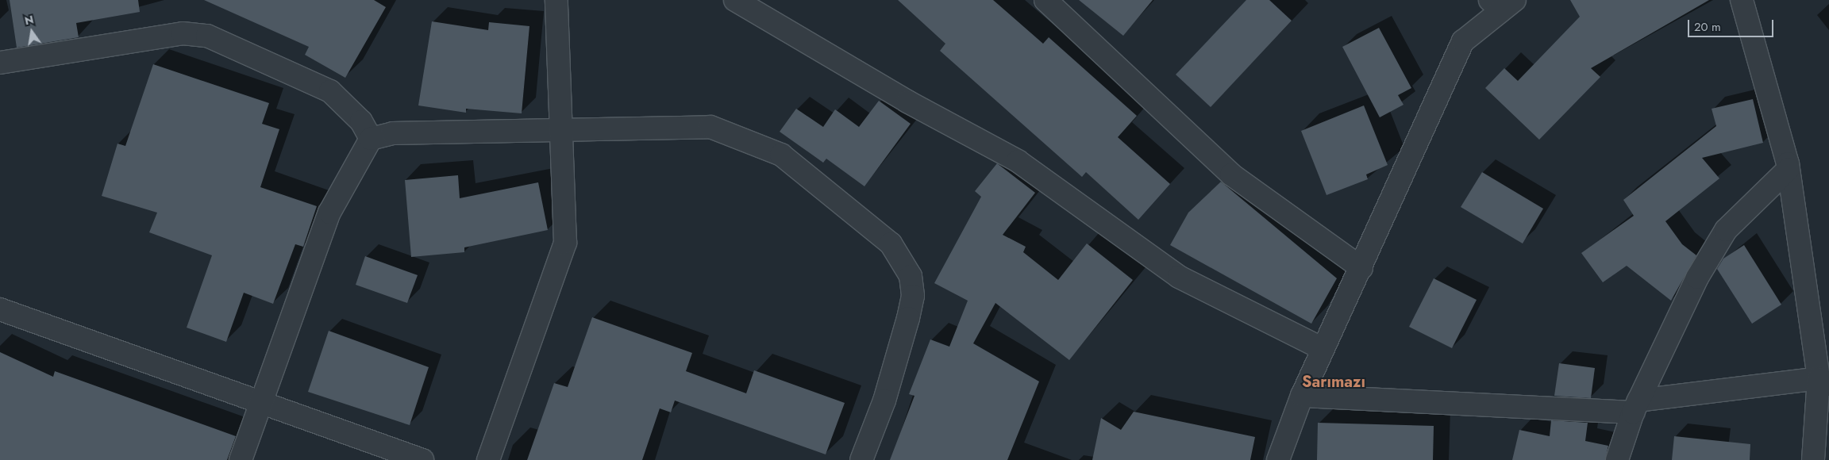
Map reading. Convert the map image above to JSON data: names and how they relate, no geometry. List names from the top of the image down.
{
  "districts": ["Sarımazı"],
  "scale_bar": "20 m",
  "north": "top"
}
